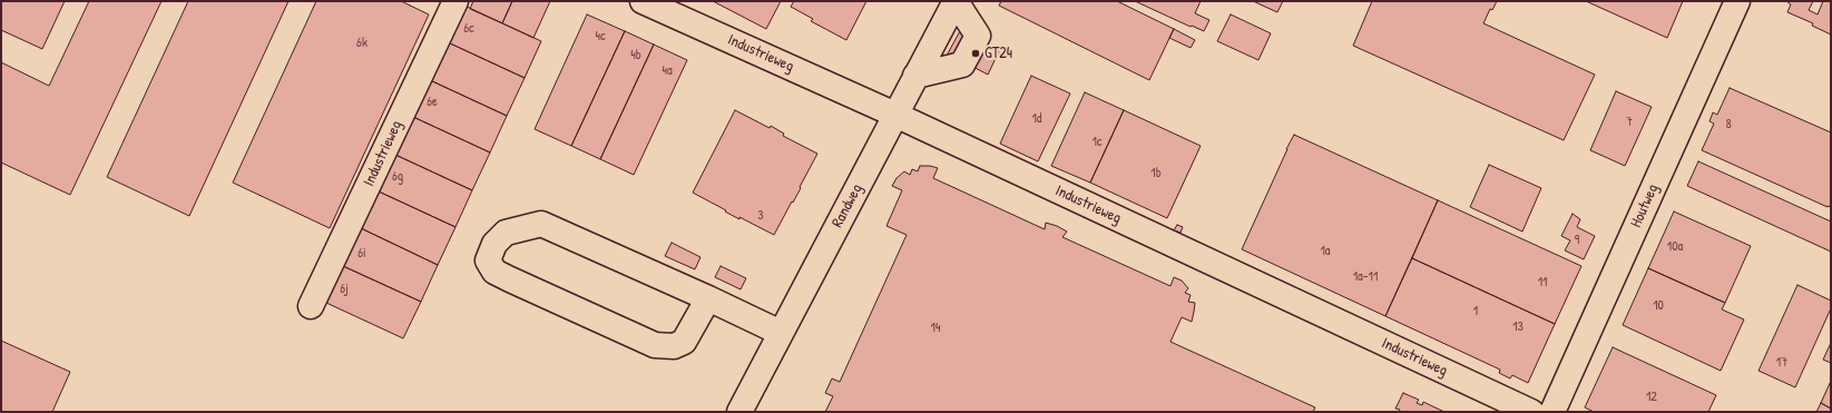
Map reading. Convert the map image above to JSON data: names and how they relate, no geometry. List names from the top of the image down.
{
  "streets": {
    "street": ["Industrieweg", "Randweg", "Houtweg"]
  },
  "crossings": [
    ["Industrieweg", "Randweg"]
  ],
  "places": ["GT24"],
  "house_numbers": [
    "6c",
    "4c",
    "6k",
    "4b",
    "4a",
    "6e",
    "1d",
    "7",
    "8",
    "1c",
    "1b",
    "6g",
    "3",
    "9",
    "10a",
    "1a",
    "6i",
    "1a-11",
    "11",
    "6j",
    "10",
    "1",
    "13",
    "14",
    "17",
    "12"
  ]
}
